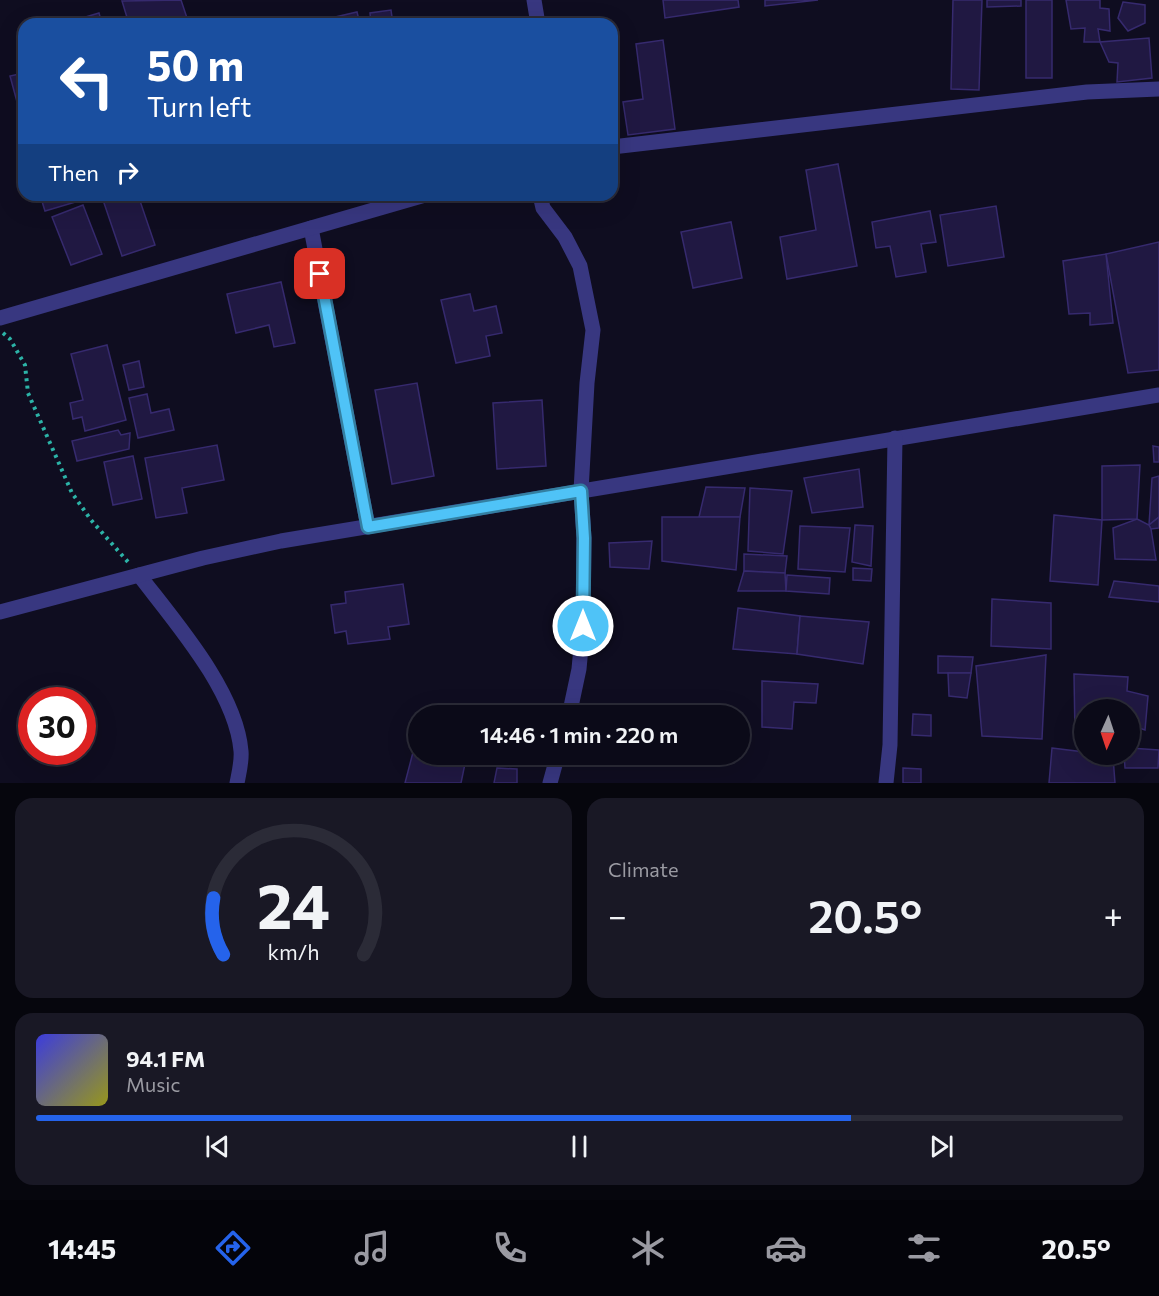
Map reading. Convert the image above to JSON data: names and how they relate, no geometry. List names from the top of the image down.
{
  "north": "bottom",
  "page": {
    "turn": ["50 m", "Turn left"],
    "then": "Then",
    "limit": "30",
    "trip": "14:46 · 1 min · 220 m",
    "tile": "Climate",
    "heat": ["−", "20.5°", "+"],
    "song": ["94.1 FM", "Music"],
    "tabs": ["14:45", "20.5°"],
    "gauge": ["24", "km/h"]
  }
}
